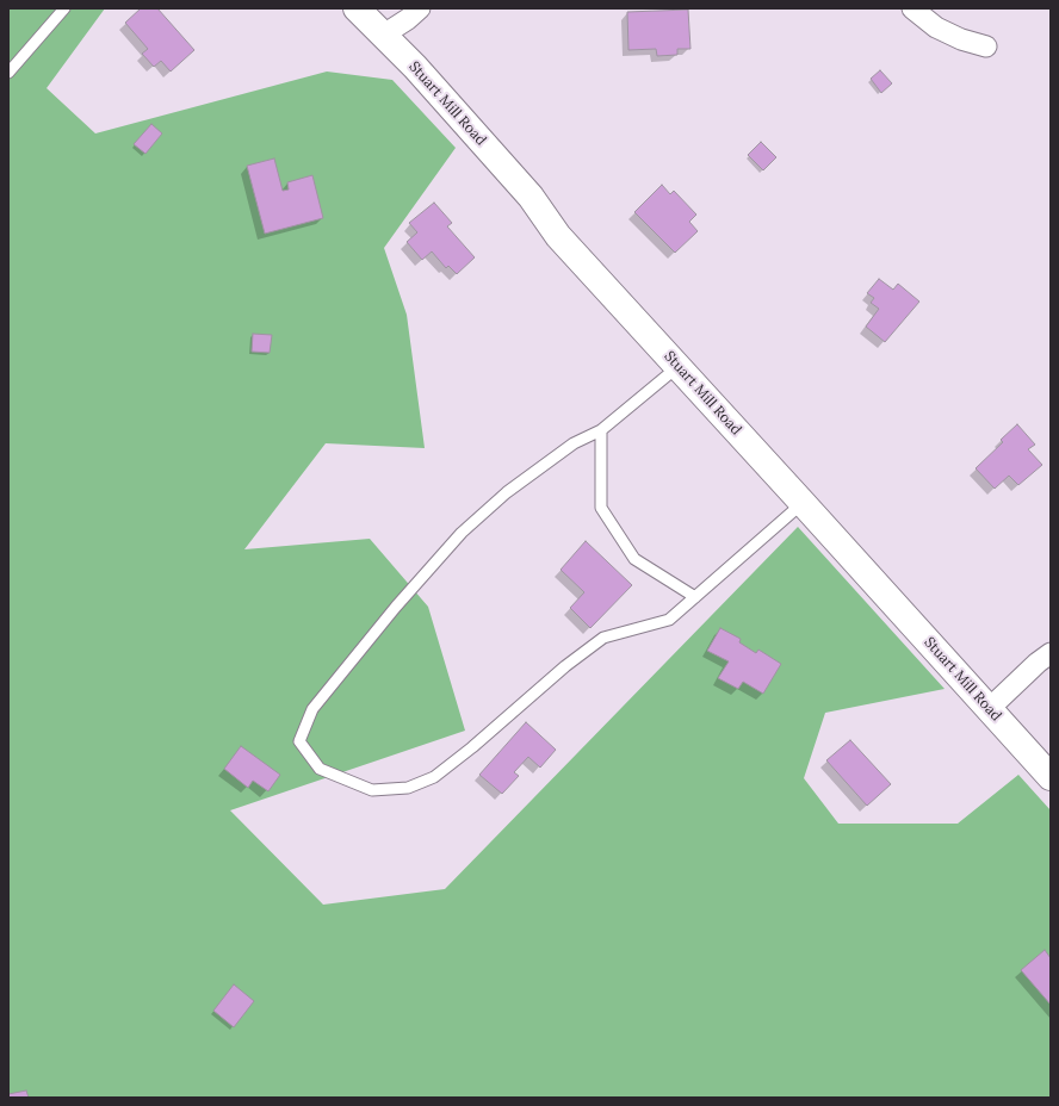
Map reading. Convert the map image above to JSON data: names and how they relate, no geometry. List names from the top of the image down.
{
  "streets": {
    "main road": ["Stuart Mill Road"]
  }
}
